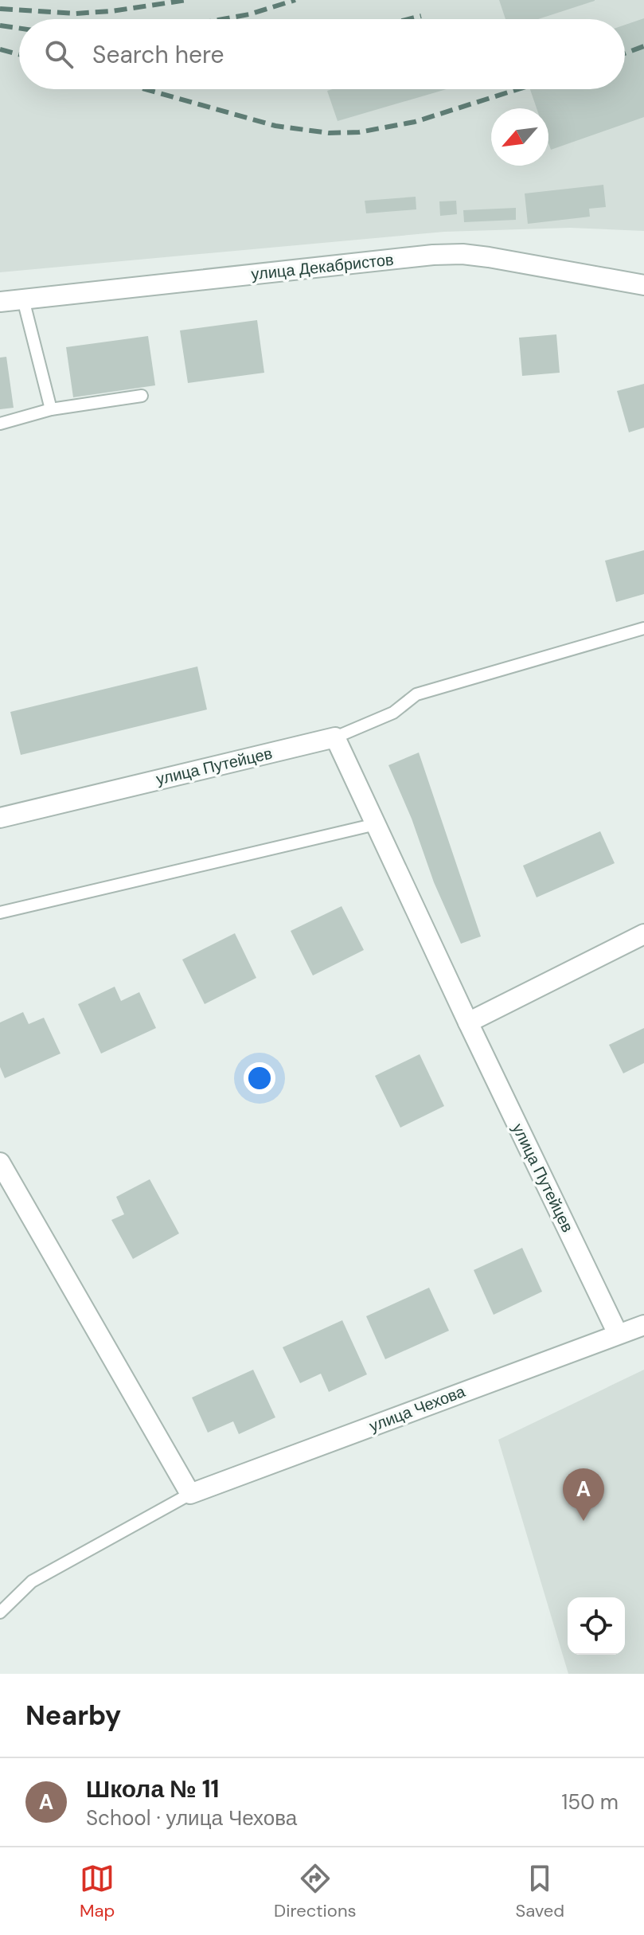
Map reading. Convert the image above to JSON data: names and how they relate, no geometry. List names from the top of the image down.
{
  "streets": {
    "street": ["улица Декабристов", "улица Путейцев", "улица Чехова"]
  },
  "crossings": [
    ["улица Путейцев", "улица Чехова"]
  ],
  "north": "bottom left",
  "page": {
    "search": "Search here",
    "pins": "A",
    "heading": "Nearby",
    "list": [
      {
        "mark": "A",
        "name": "Школа № 11",
        "note": "School · улица Чехова",
        "value": "150 m"
      }
    ],
    "nav": ["Map", "Directions", "Saved"]
  }
}
